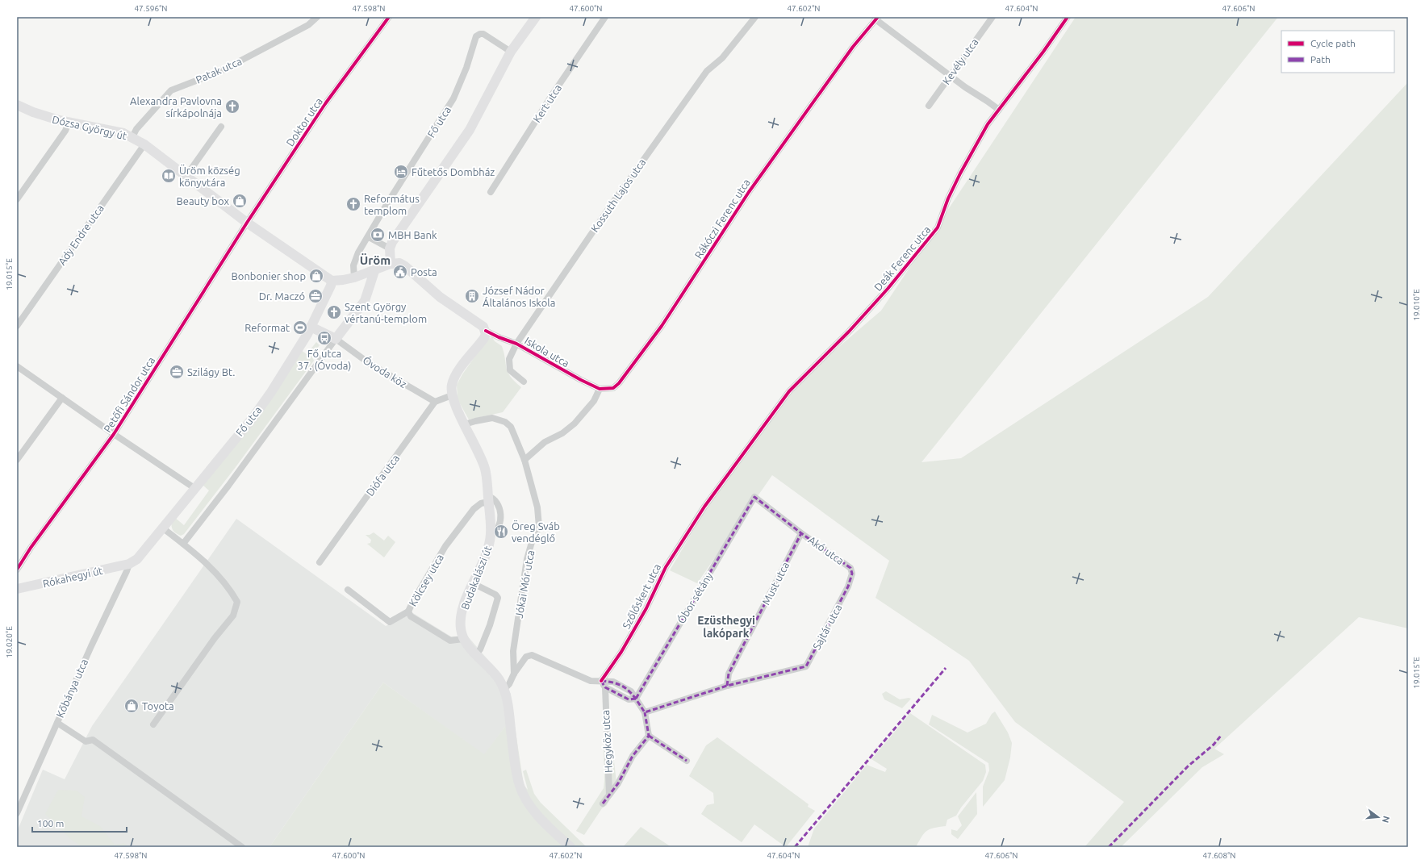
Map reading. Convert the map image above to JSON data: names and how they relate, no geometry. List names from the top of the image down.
{
  "streets": {
    "main road": [
      "Fő utca",
      "Dózsa György út",
      "Iskola utca",
      "Rókahegyi út",
      "Budakalászi út"
    ],
    "street": [
      "Kevély utca",
      "Patak utca",
      "Kert utca",
      "Doktor utca",
      "Kossuth Lajos utca",
      "Rákóczi Ferenc utca",
      "Ady Endre utca",
      "Deák Ferenc utca",
      "Óvoda köz",
      "Petőfi Sándor utca",
      "Diófa utca",
      "Akó utca",
      "Kölcsey utca",
      "Must utca",
      "Jókai Mór utca",
      "Szőlőskert utca",
      "Óbor sétány",
      "Sajtár utca",
      "Kőbánya utca",
      "Hegyköz utca"
    ]
  },
  "crossings": [
    ["Patak utca", "Dózsa György út"],
    ["Doktor utca", "Dózsa György út"],
    ["Doktor utca", "Petőfi Sándor utca"],
    ["Fő utca", "Dózsa György út"],
    ["Fő utca", "Óvoda köz"],
    ["Fő utca", "Rókahegyi út"],
    ["Fő utca", "Kőbánya utca"],
    ["Dózsa György út", "Ady Endre utca"],
    ["Dózsa György út", "Petőfi Sándor utca"],
    ["Kossuth Lajos utca", "Iskola utca"],
    ["Rákóczi Ferenc utca", "Iskola utca"],
    ["Deák Ferenc utca", "Szőlőskert utca"],
    ["Iskola utca", "Budakalászi út"],
    ["Óvoda köz", "Diófa utca"],
    ["Akó utca", "Must utca"],
    ["Akó utca", "Óbor sétány"],
    ["Akó utca", "Sajtár utca"],
    ["Rókahegyi út", "Kőbánya utca"],
    ["Budakalászi út", "Kölcsey utca"],
    ["Budakalászi út", "Jókai Mór utca"],
    ["Must utca", "Óbor sétány"],
    ["Must utca", "Sajtár utca"]
  ],
  "districts": ["Üröm", "Ezüsthegyi lakópark"],
  "places": {
    "church": ["Alexandra Pavlovna sírkápolnája", "Református templom", "Szent György vértanú-templom"],
    "hotel": ["Fűtetős Dombház"],
    "library": ["Üröm község könyvtára"],
    "shop": ["Beauty box", "Bonbonier shop", "Toyota"],
    "bank": ["MBH Bank"],
    "public building": ["Posta"],
    "office": ["Dr. Maczó", "Szilágy Bt."],
    "building": ["József Nádor Általános Iskola"],
    "sports": ["Reformat"],
    "bus stop": ["Fő utca 37. (Óvoda)"],
    "restaurant": ["Öreg Sváb vendéglő"]
  },
  "legend": ["Cycle path", "Path"],
  "scale_bar": "100 m",
  "north": "right",
  "coordinates": [
    "47.596°N",
    "47.598°N",
    "47.600°N",
    "47.602°N",
    "47.604°N",
    "47.606°N",
    "19.015°E",
    "19.010°E",
    "19.020°E",
    "47.608°N"
  ]
}
